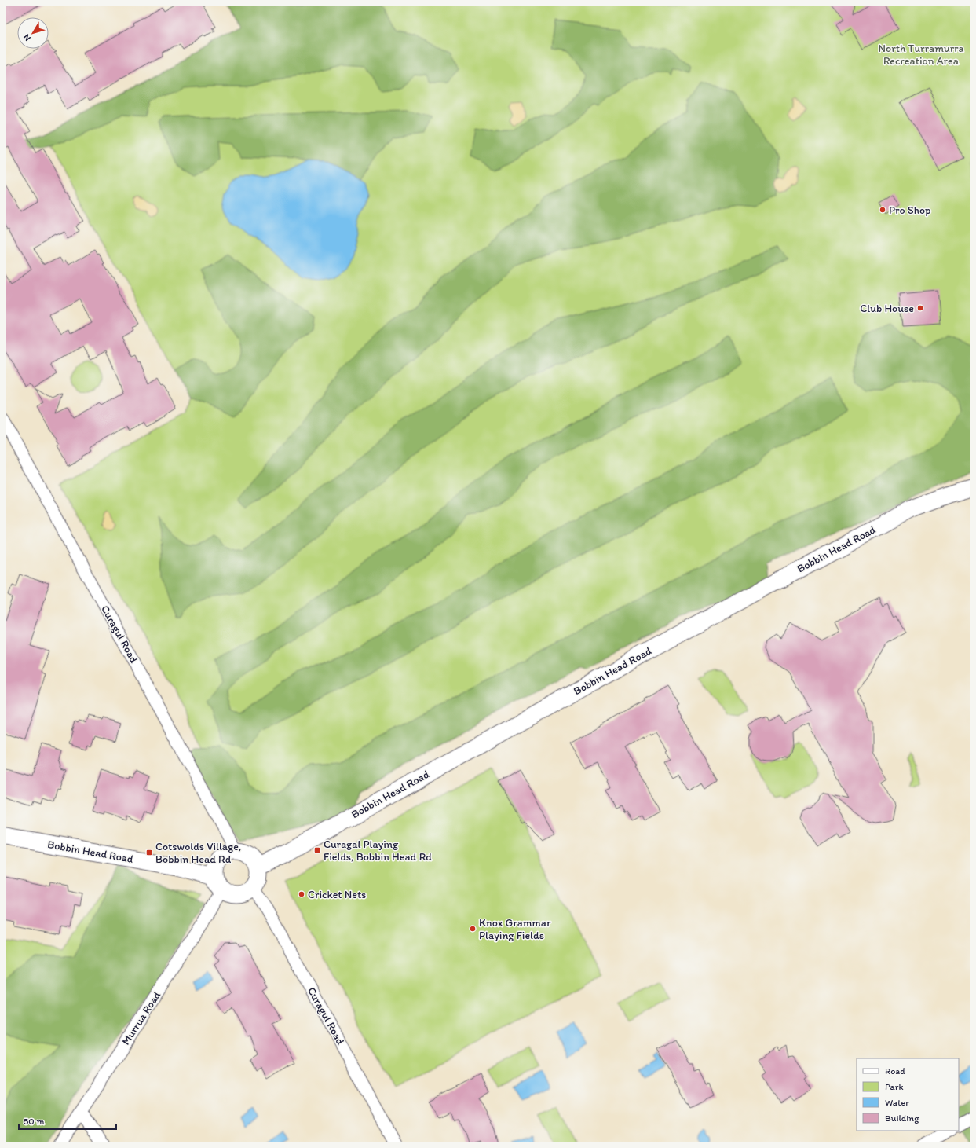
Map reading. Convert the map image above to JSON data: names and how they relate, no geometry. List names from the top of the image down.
{
  "streets": {
    "main road": ["Bobbin Head Road"],
    "street": ["Curagul Road", "Murrua Road"]
  },
  "crossings": [
    ["Bobbin Head Road", "Curagul Road"],
    ["Bobbin Head Road", "Murrua Road"],
    ["Curagul Road", "Murrua Road"]
  ],
  "parks": ["North Turramurra Recreation Area"],
  "places": {
    "other": [
      "Pro Shop",
      "Club House",
      "Cricket Nets",
      "Knox Grammar Playing Fields"
    ],
    "transit": ["Curagal Playing Fields, Bobbin Head Rd", "Cotswolds Village, Bobbin Head Rd"]
  },
  "legend": [
    "Road",
    "Park",
    "Water",
    "Building"
  ],
  "scale_bar": "50 m",
  "north": "bottom left"
}
